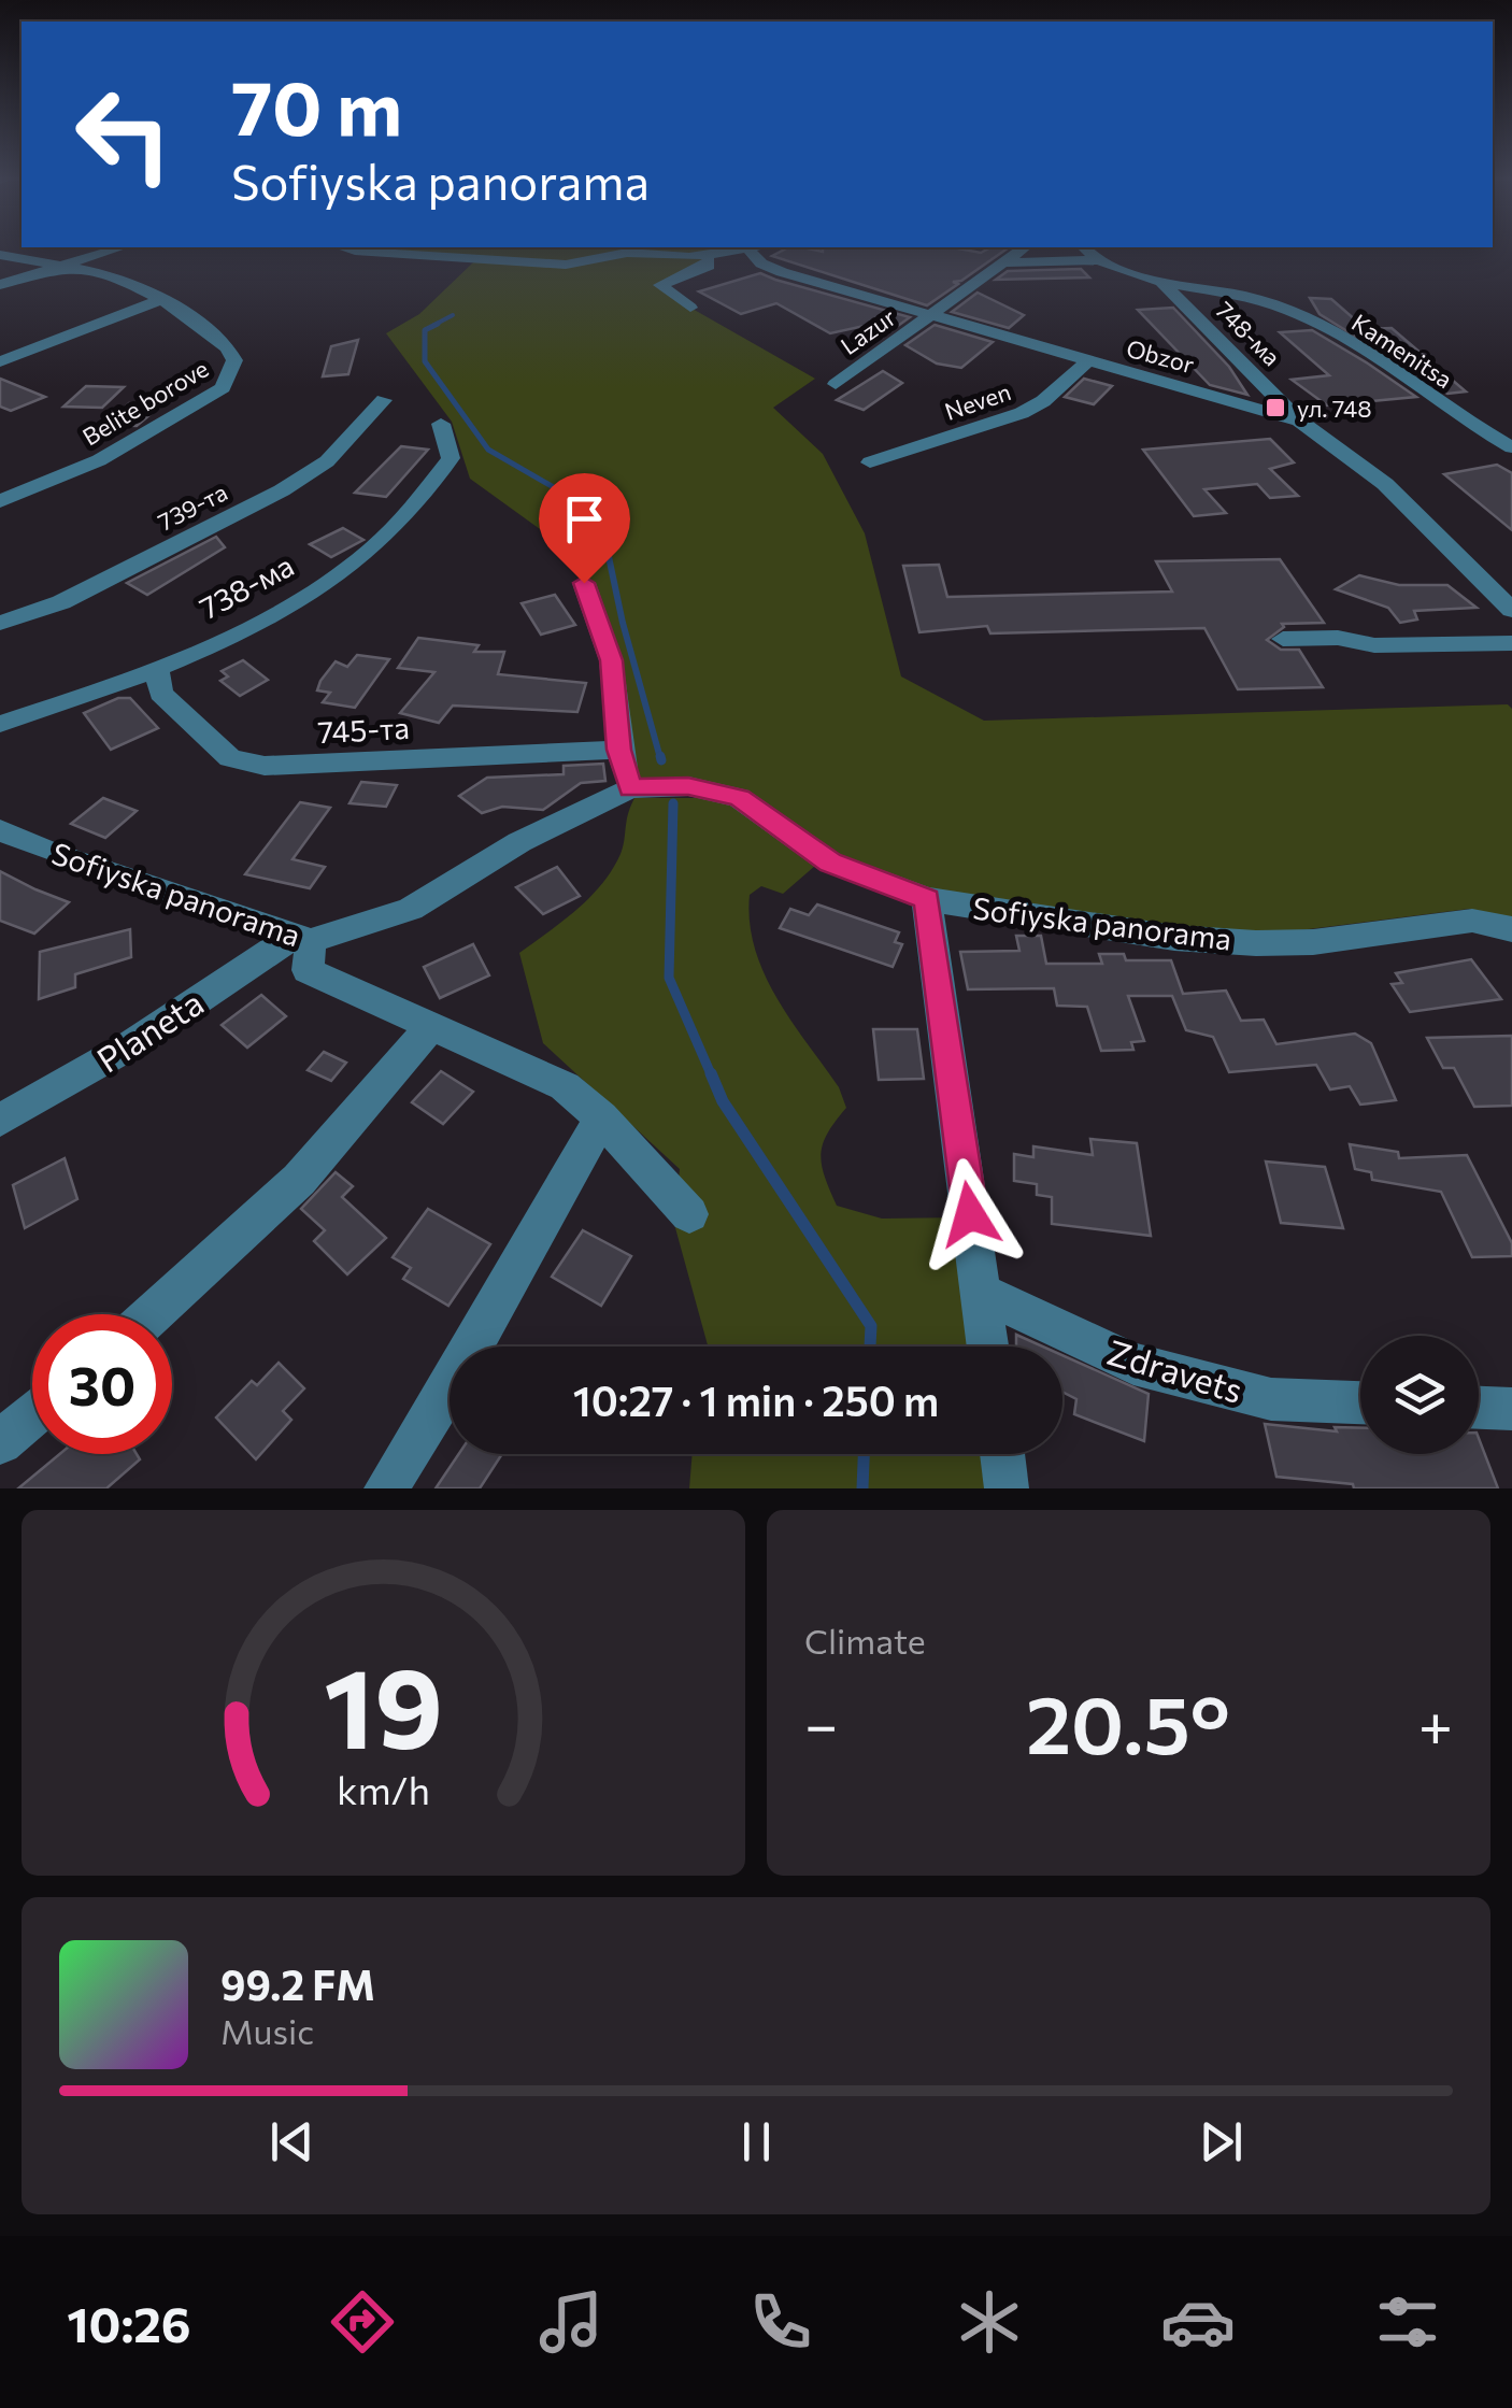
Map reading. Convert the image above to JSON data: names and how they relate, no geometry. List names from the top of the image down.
{
  "streets": {
    "street": [
      "Lazur",
      "748-ма",
      "Kamenitsa",
      "Obzor",
      "Neven",
      "Belite borove",
      "739-та",
      "738-ма",
      "745-та",
      "Sofiyska panorama",
      "Planeta",
      "Zdravets"
    ]
  },
  "crossings": [
    ["Lazur", "Obzor"],
    ["748-ма", "Kamenitsa"],
    ["748-ма", "Obzor"],
    ["Obzor", "Neven"],
    ["738-ма", "745-та"],
    ["Sofiyska panorama", "Planeta"]
  ],
  "places": {
    "transit": ["ул. 748"]
  },
  "page": {
    "turn": ["70 m", "Sofiyska panorama"],
    "limit": "30",
    "trip": "10:27 · 1 min · 250 m",
    "tile": "Climate",
    "heat": ["−", "20.5°", "+"],
    "song": ["99.2 FM", "Music"],
    "tabs": "10:26",
    "gauge": ["19", "km/h"]
  }
}
